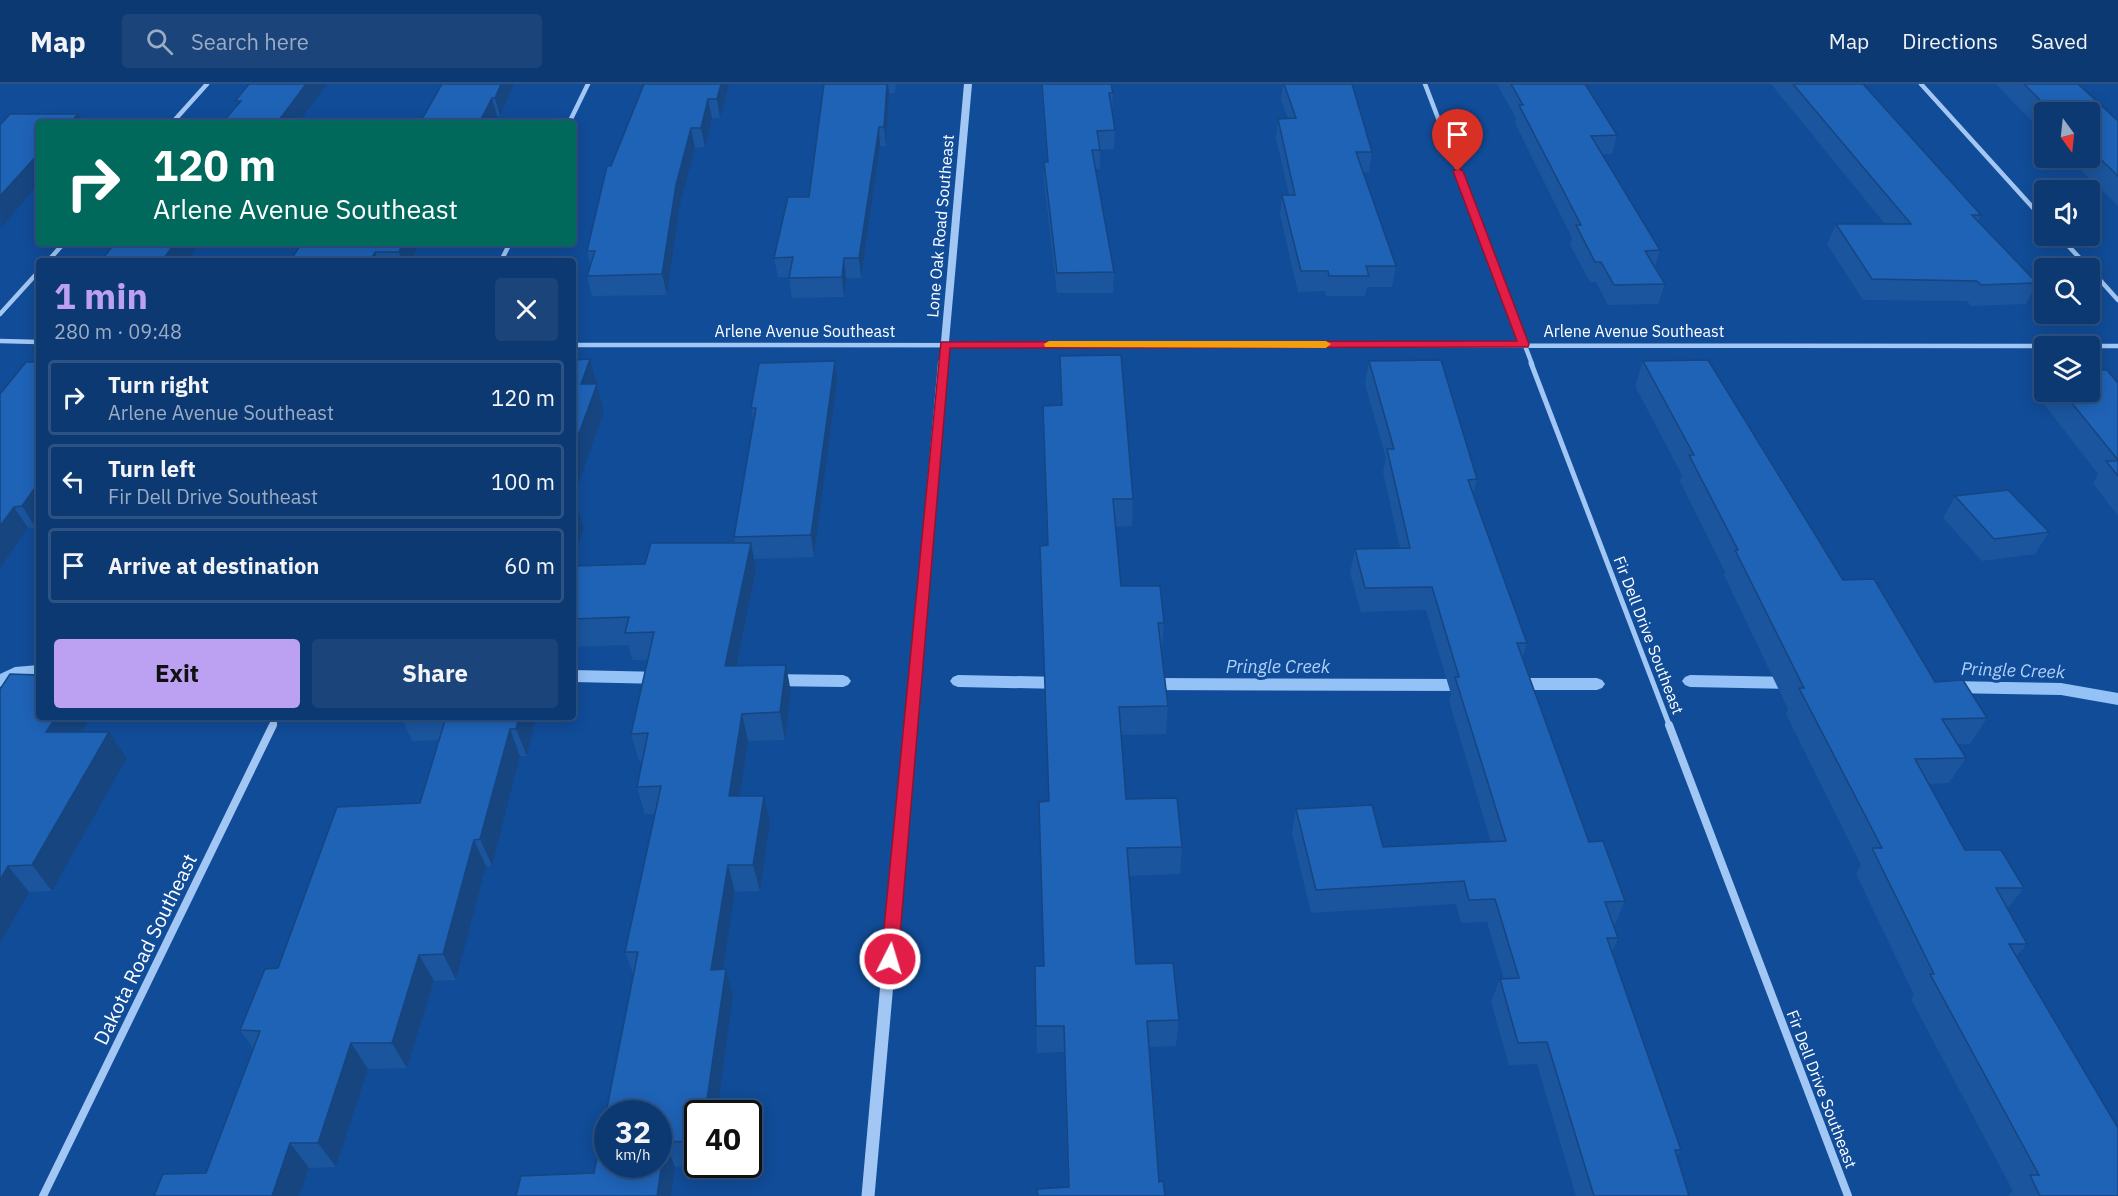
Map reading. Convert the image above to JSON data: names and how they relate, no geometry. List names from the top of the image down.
{
  "streets": {
    "street": [
      "Lone Oak Road Southeast",
      "Arlene Avenue Southeast",
      "Fir Dell Drive Southeast",
      "Dakota Road Southeast"
    ]
  },
  "crossings": [
    ["Lone Oak Road Southeast", "Arlene Avenue Southeast"],
    ["Arlene Avenue Southeast", "Fir Dell Drive Southeast"]
  ],
  "water": ["Pringle Creek"],
  "north": "bottom",
  "page": {
    "header": "Map",
    "search": "Search here",
    "nav": ["Map", "Directions", "Saved"],
    "turn": ["120 m", "Arlene Avenue Southeast"],
    "heading": ["1 min", "280 m · 09:48"],
    "list": [
      {
        "name": "Turn right",
        "note": "Arlene Avenue Southeast",
        "value": "120 m"
      },
      {
        "name": "Turn left",
        "note": "Fir Dell Drive Southeast",
        "value": "100 m"
      },
      {
        "name": "Arrive at destination",
        "value": "60 m"
      }
    ],
    "buttons": ["Exit", "Share"],
    "speed": "32 km/h",
    "limit": "40"
  }
}
